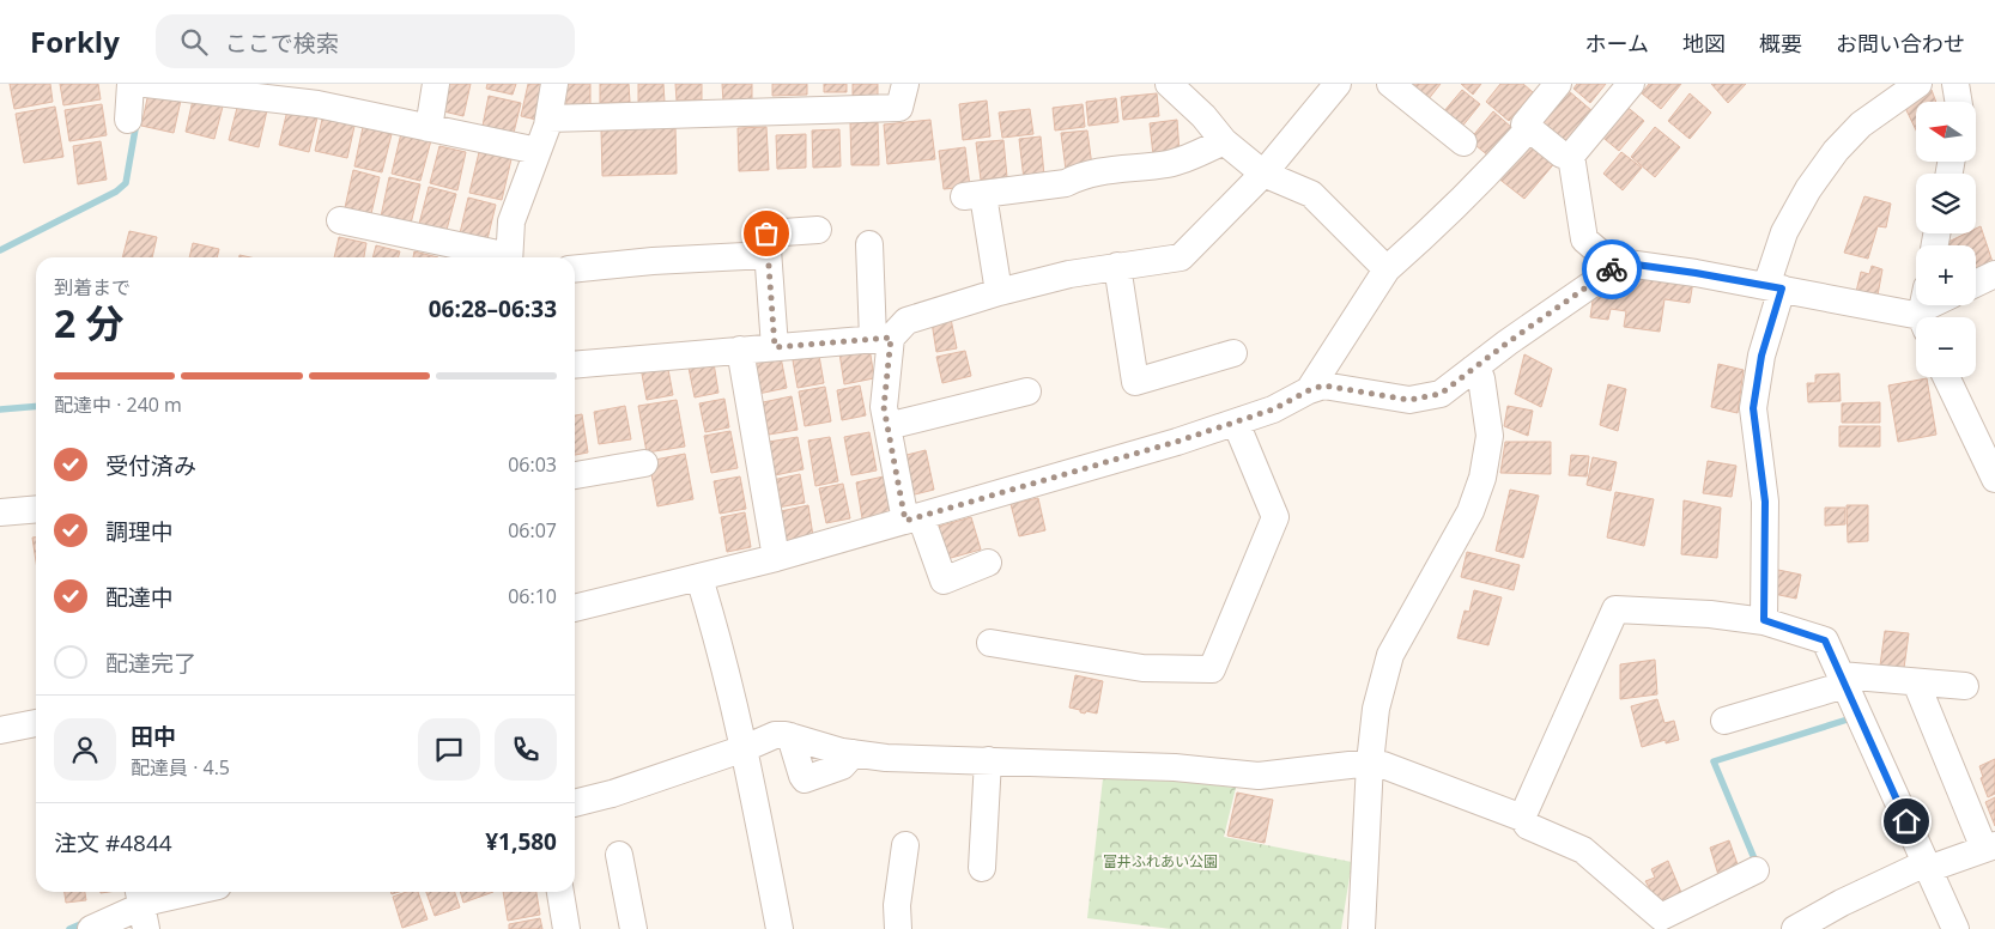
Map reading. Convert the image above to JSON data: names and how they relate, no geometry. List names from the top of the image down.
{
  "parks": ["富井ふれあい公園"],
  "north": "left",
  "page": {
    "header": "Forkly",
    "search": "ここで検索",
    "nav": [
      "ホーム",
      "地図",
      "概要",
      "お問い合わせ"
    ],
    "map_buttons": ["+", "−"],
    "heading": ["2 分", "到着まで", "06:28–06:33"],
    "panel": [
      "田中",
      "配達員 · 4.5",
      "注文 #4844",
      "¥1,580"
    ],
    "bar": "配達中 · 240 m",
    "list": [
      ["受付済み", "06:03"],
      ["調理中", "06:07"],
      ["配達中", "06:10"],
      "配達完了"
    ]
  }
}
